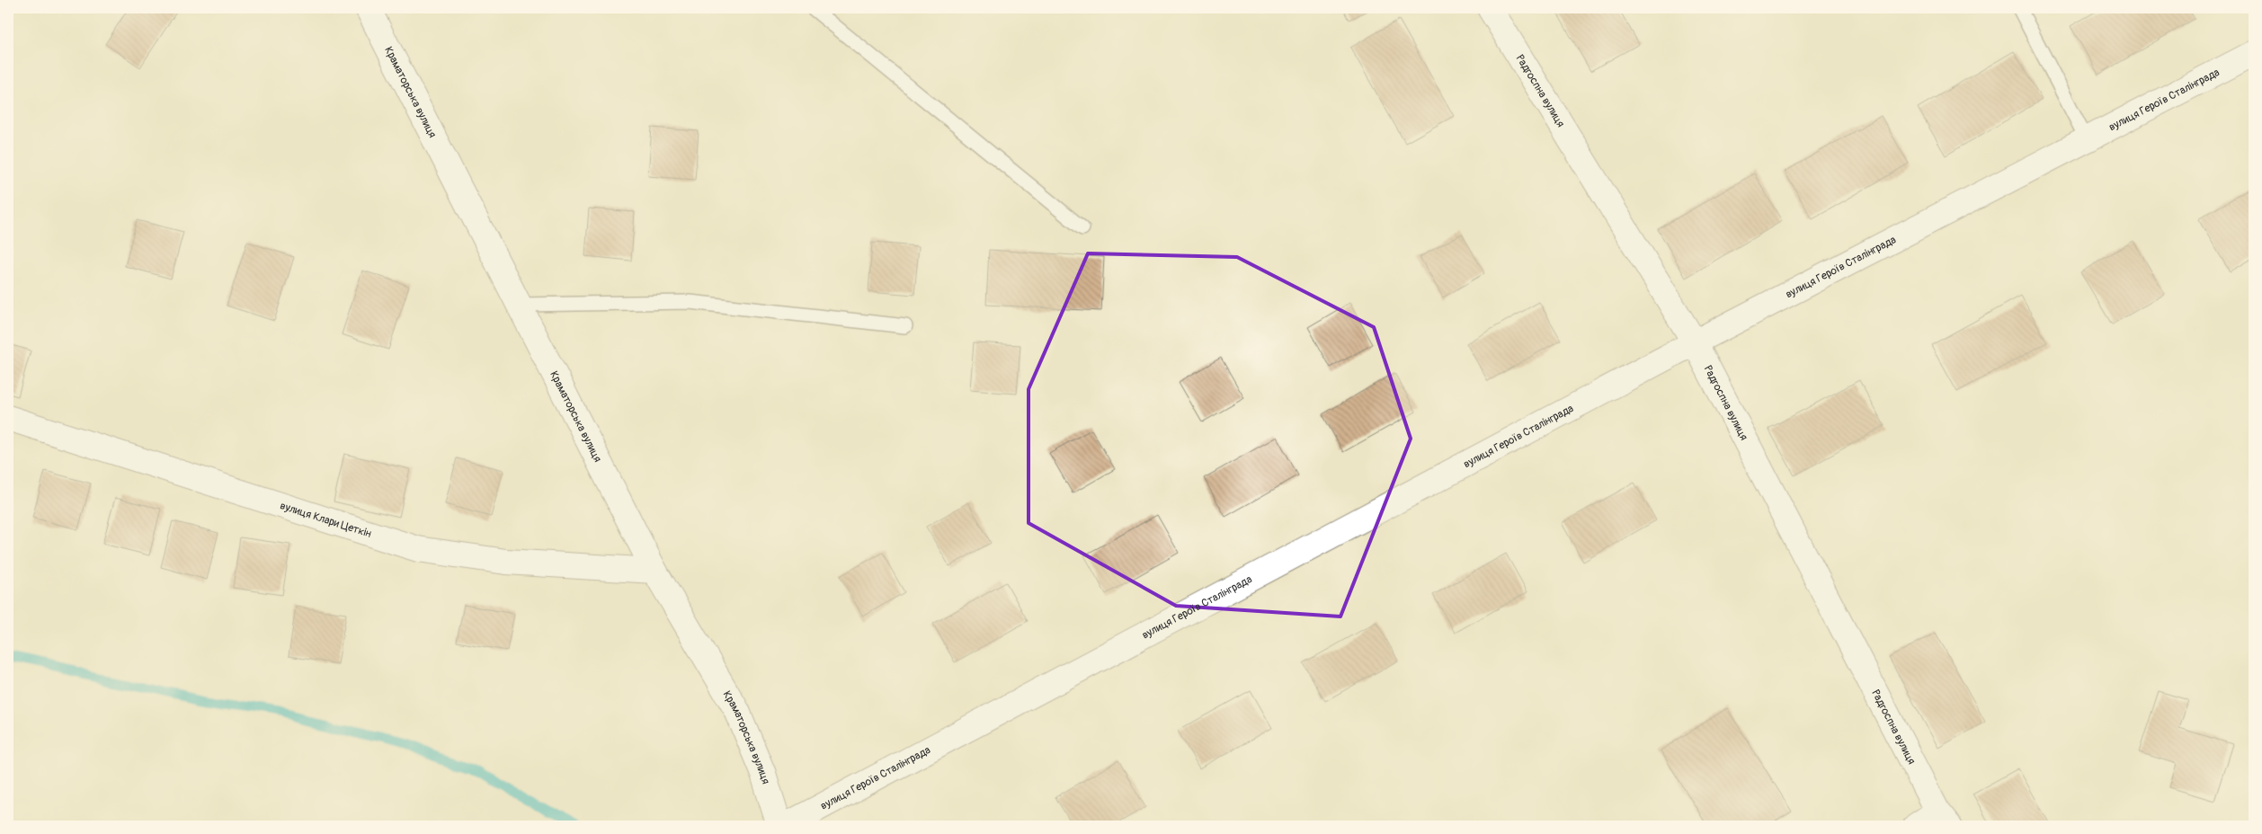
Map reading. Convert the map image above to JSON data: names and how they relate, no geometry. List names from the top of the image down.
{
  "streets": {
    "street": [
      "Радгоспна вулиця",
      "Краматорська вулиця",
      "вулиця Героїв Сталінграда",
      "вулиця Клари Цеткін"
    ]
  },
  "crossings": [
    ["Радгоспна вулиця", "вулиця Героїв Сталінграда"],
    ["Краматорська вулиця", "вулиця Клари Цеткін"]
  ]
}
